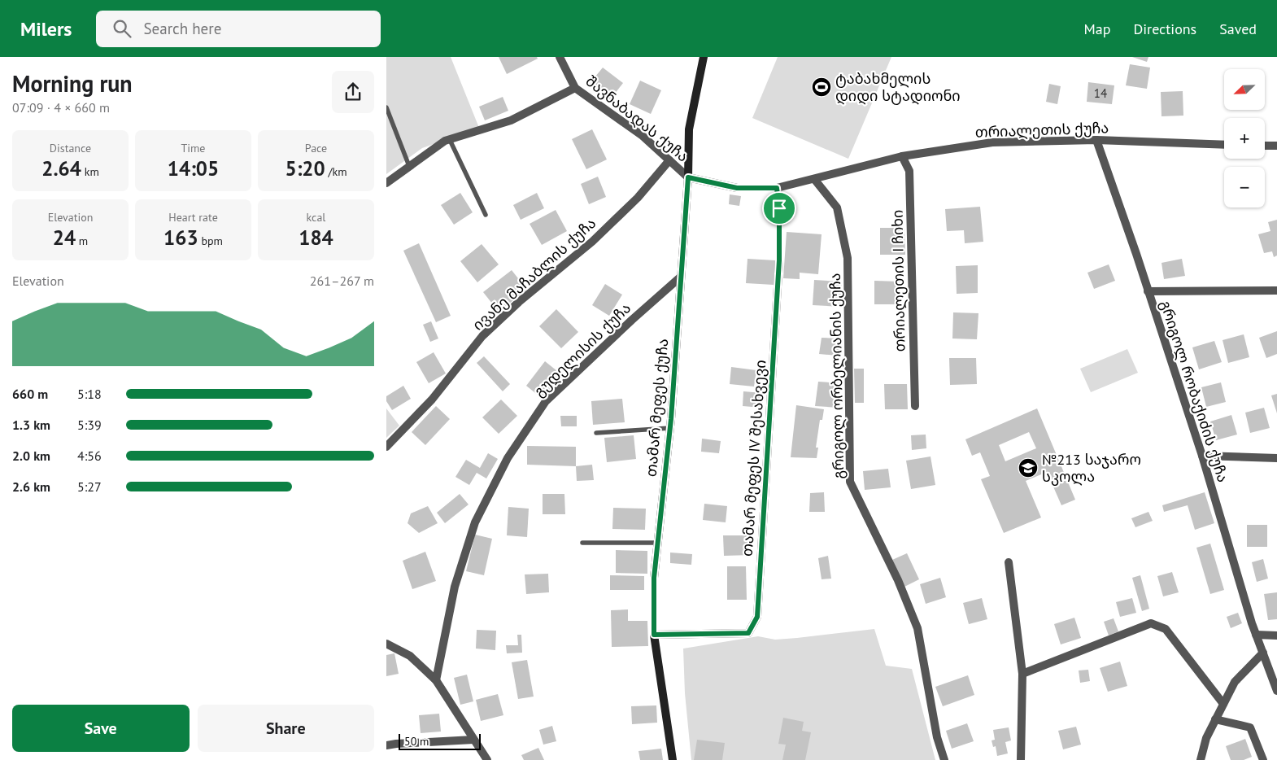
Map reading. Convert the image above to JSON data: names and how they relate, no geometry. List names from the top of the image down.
{
  "streets": {
    "street": [
      "შავნაბადას ქუჩა",
      "თრიალეთის ქუჩა",
      "ივანე მაჩაბლის ქუჩა",
      "თრიალეთის I ჩიხი",
      "გუდელისის ქუჩა",
      "გრიგოლ ორბელიანის ქუჩა",
      "გრიგოლ რობაქიძის ქუჩა",
      "თამარ მეფეს ქუჩა",
      "თამარ მეფეს IV შესახვევი"
    ]
  },
  "crossings": [
    ["შავნაბადას ქუჩა", "თრიალეთის ქუჩა"],
    ["შავნაბადას ქუჩა", "ივანე მაჩაბლის ქუჩა"],
    ["შავნაბადას ქუჩა", "თამარ მეფეს ქუჩა"],
    ["თრიალეთის ქუჩა", "თრიალეთის I ჩიხი"],
    ["თრიალეთის ქუჩა", "გრიგოლ ორბელიანის ქუჩა"],
    ["თრიალეთის ქუჩა", "გრიგოლ რობაქიძის ქუჩა"],
    ["თრიალეთის ქუჩა", "თამარ მეფეს ქუჩა"],
    ["თრიალეთის ქუჩა", "თამარ მეფეს IV შესახვევი"],
    ["გუდელისის ქუჩა", "თამარ მეფეს ქუჩა"],
    ["თამარ მეფეს ქუჩა", "თამარ მეფეს IV შესახვევი"]
  ],
  "places": {
    "sports": ["ტაბახმელის დიდი სტადიონი"],
    "school or university": ["№213 საჯარო სკოლა"]
  },
  "house_numbers": ["14"],
  "scale_bar": "50 m",
  "north": "bottom left",
  "page": {
    "header": "Milers",
    "search": "Search here",
    "nav": ["Map", "Directions", "Saved"],
    "heading": ["Morning run", "07:09 · 4 × 660 m"],
    "map_buttons": ["+", "−"],
    "stats": [
      ["Distance", "2.64 km"],
      ["Time", "14:05"],
      ["Pace", "5:20 /km"],
      ["Elevation", "24 m"],
      ["Heart rate", "163 bpm"],
      ["kcal", "184"]
    ],
    "chart": ["Elevation", "261–267 m"],
    "list": [
      {
        "name": "660 m",
        "note": "5:18"
      },
      {
        "name": "1.3 km",
        "note": "5:39"
      },
      {
        "name": "2.0 km",
        "note": "4:56"
      },
      {
        "name": "2.6 km",
        "note": "5:27"
      }
    ],
    "buttons": ["Save", "Share"],
    "scale": "50 m"
  }
}
